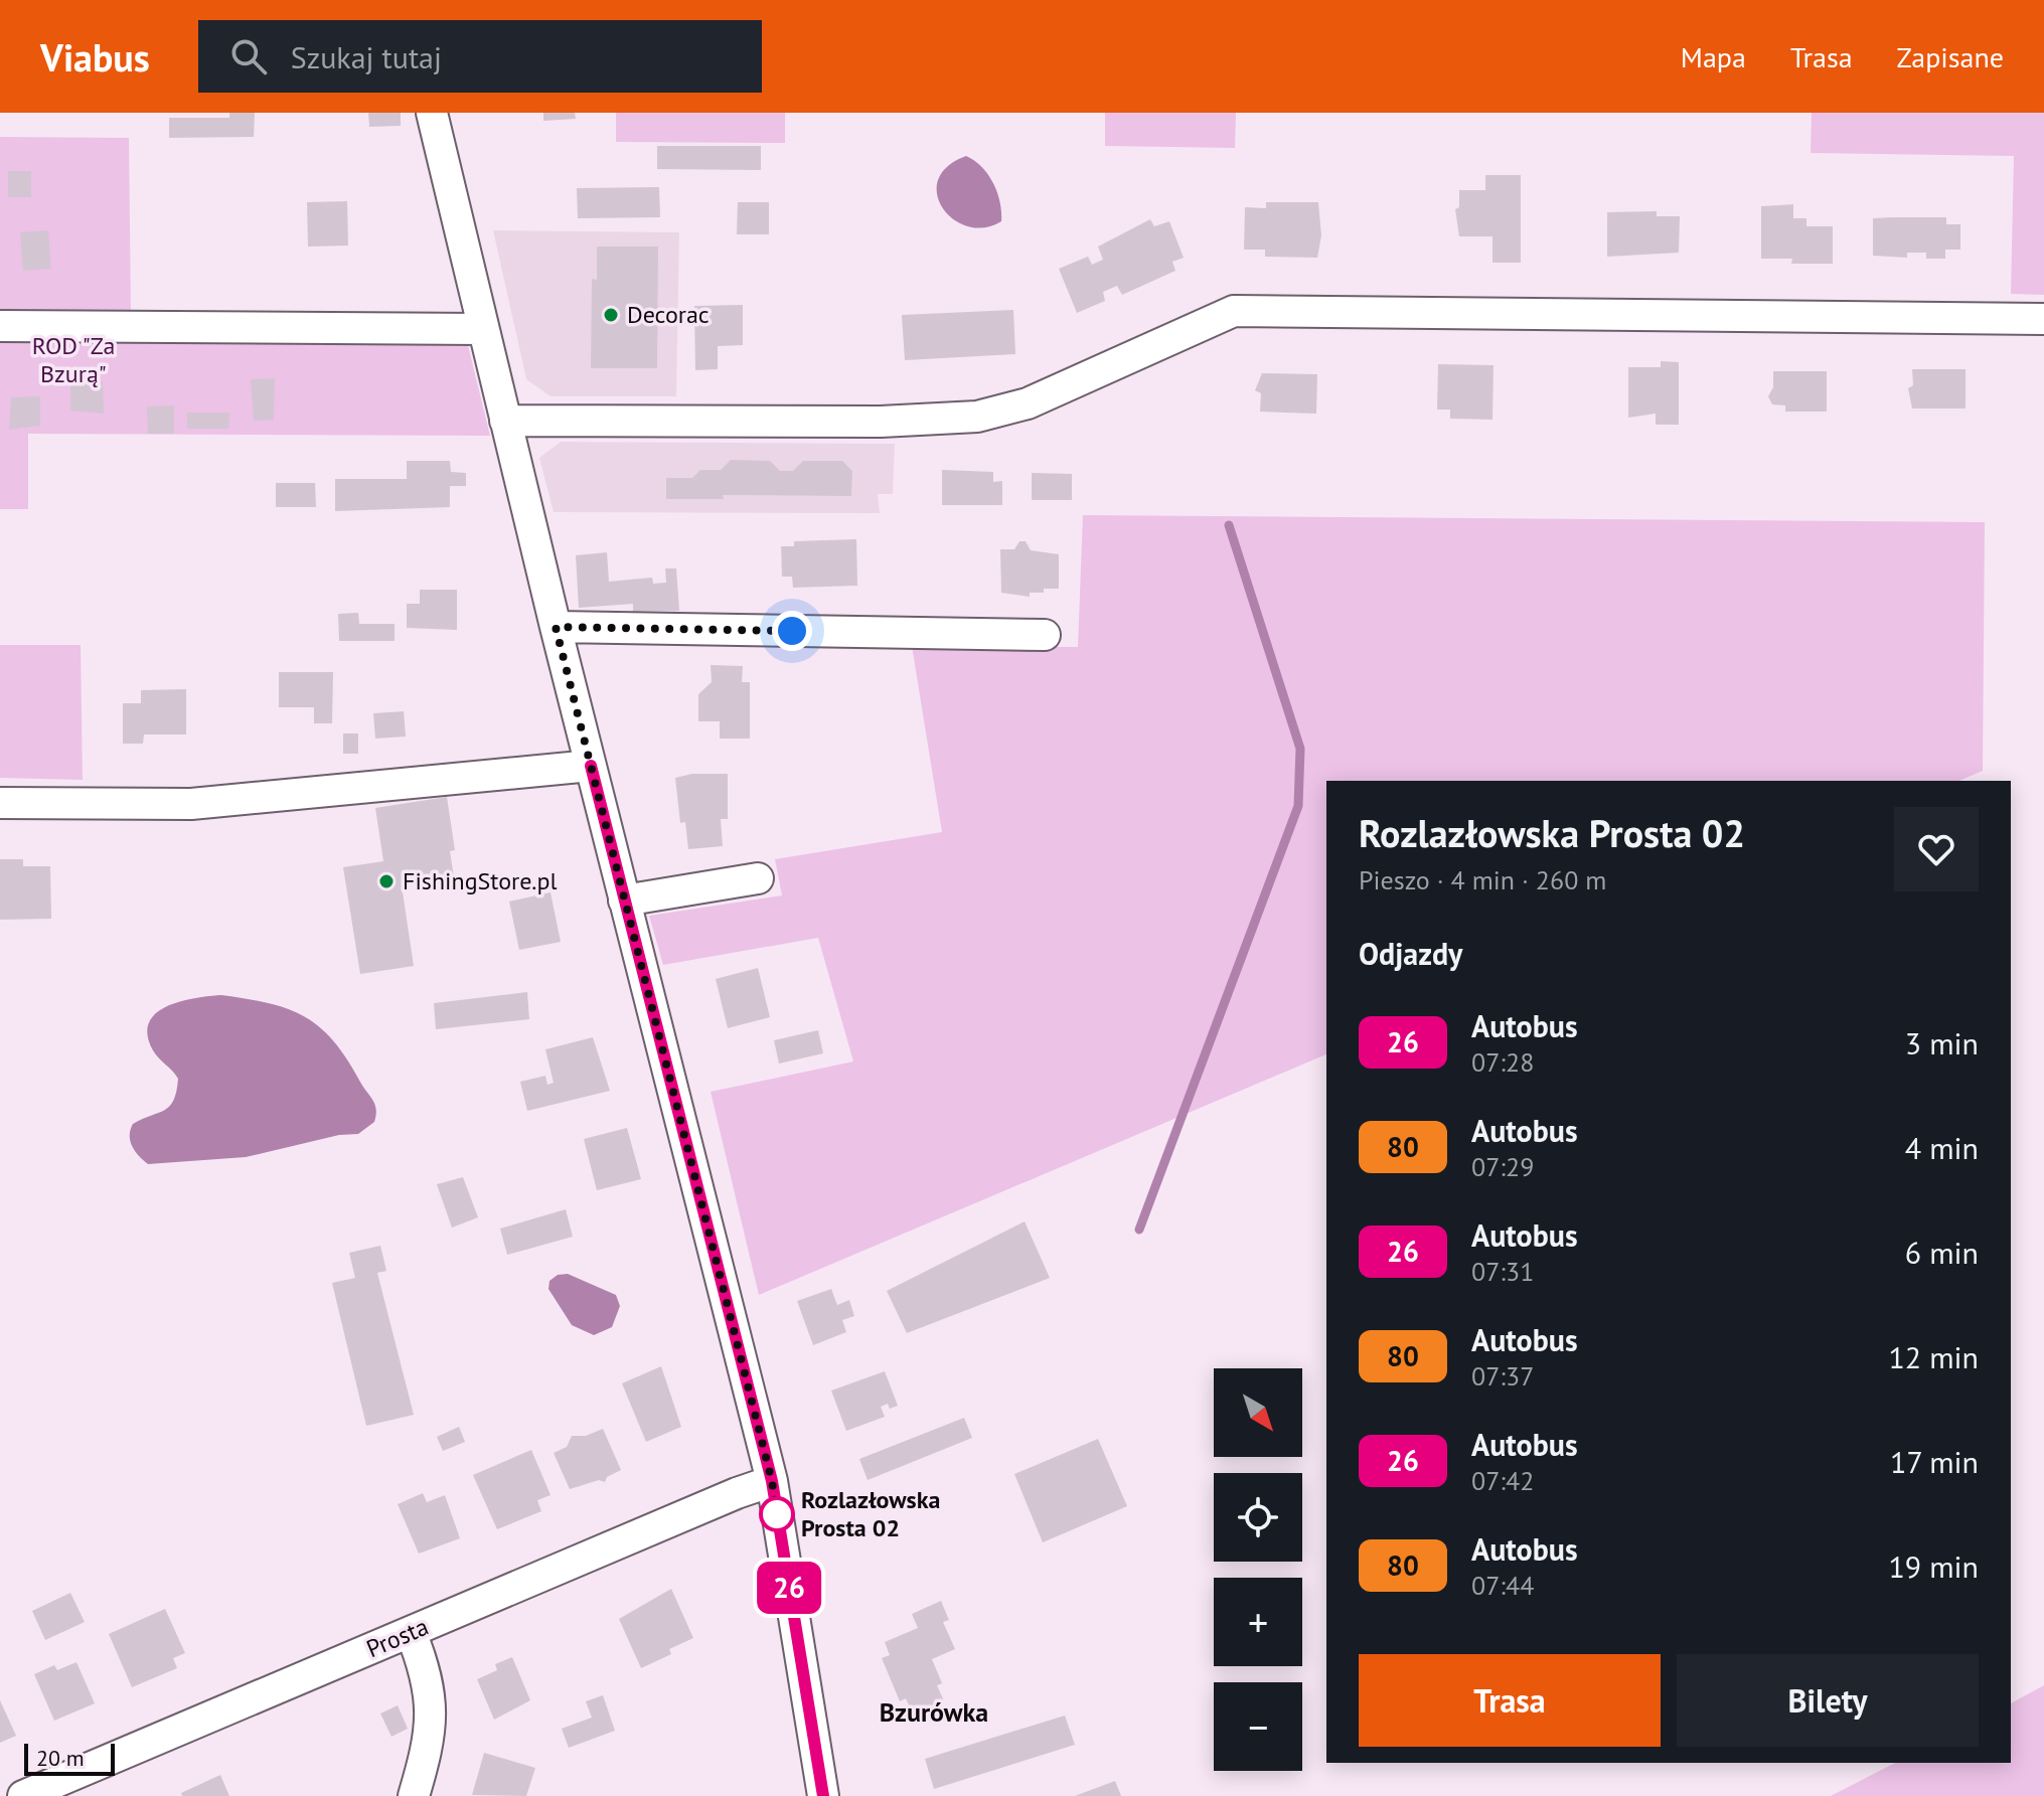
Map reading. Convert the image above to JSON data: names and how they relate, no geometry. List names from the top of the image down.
{
  "streets": {
    "street": ["Prosta"]
  },
  "districts": ["Bzurówka"],
  "parks": ["ROD \"Za Bzurą\""],
  "places": ["Decorac", "FishingStore.pl", "Rozlazłowska Prosta 02"],
  "lines": ["bus line 26"],
  "scale_bar": "20 m",
  "north": "bottom right",
  "page": {
    "header": "Viabus",
    "search": "Szukaj tutaj",
    "nav": ["Mapa", "Trasa", "Zapisane"],
    "on_map": "26",
    "heading": [
      ["Rozlazłowska Prosta 02", "Pieszo · 4 min · 260 m"],
      "Odjazdy"
    ],
    "list": [
      {
        "mark": "26",
        "name": "Autobus",
        "note": "07:28",
        "value": "3 min"
      },
      {
        "mark": "80",
        "name": "Autobus",
        "note": "07:29",
        "value": "4 min"
      },
      {
        "mark": "26",
        "name": "Autobus",
        "note": "07:31",
        "value": "6 min"
      },
      {
        "mark": "80",
        "name": "Autobus",
        "note": "07:37",
        "value": "12 min"
      },
      {
        "mark": "26",
        "name": "Autobus",
        "note": "07:42",
        "value": "17 min"
      },
      {
        "mark": "80",
        "name": "Autobus",
        "note": "07:44",
        "value": "19 min"
      }
    ],
    "map_buttons": ["+", "−"],
    "buttons": ["Trasa", "Bilety"],
    "scale": "20 m"
  }
}
